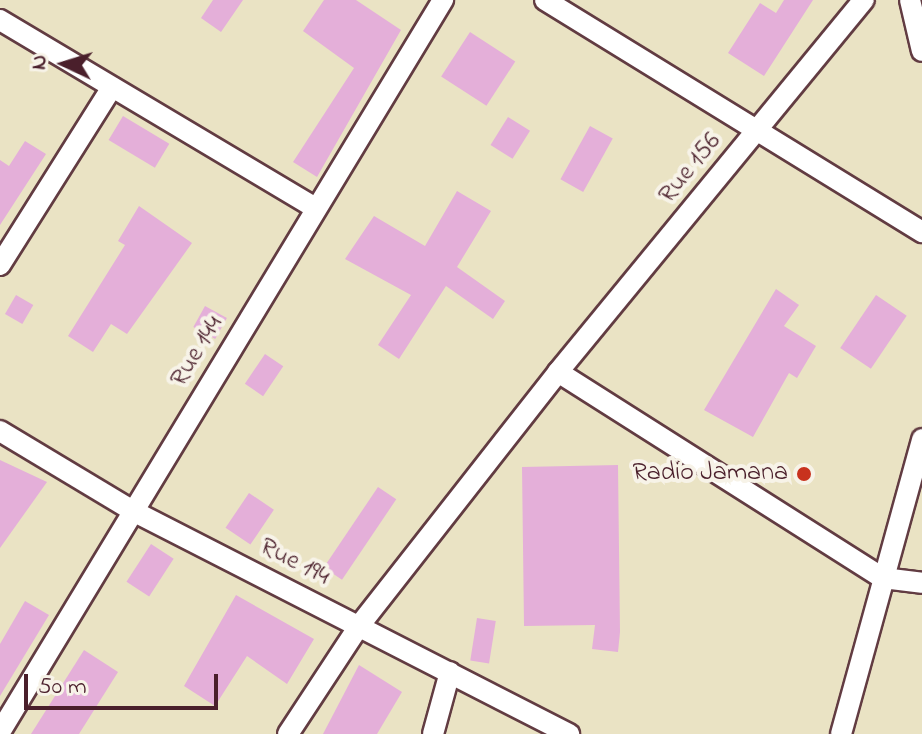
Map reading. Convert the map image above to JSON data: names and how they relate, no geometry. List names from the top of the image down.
{
  "streets": {
    "street": ["Rue 156", "Rue 144", "Rue 194"]
  },
  "crossings": [
    ["Rue 156", "Rue 194"],
    ["Rue 144", "Rue 194"]
  ],
  "places": ["Radio Jamana"],
  "scale_bar": "50 m",
  "north": "left"
}
